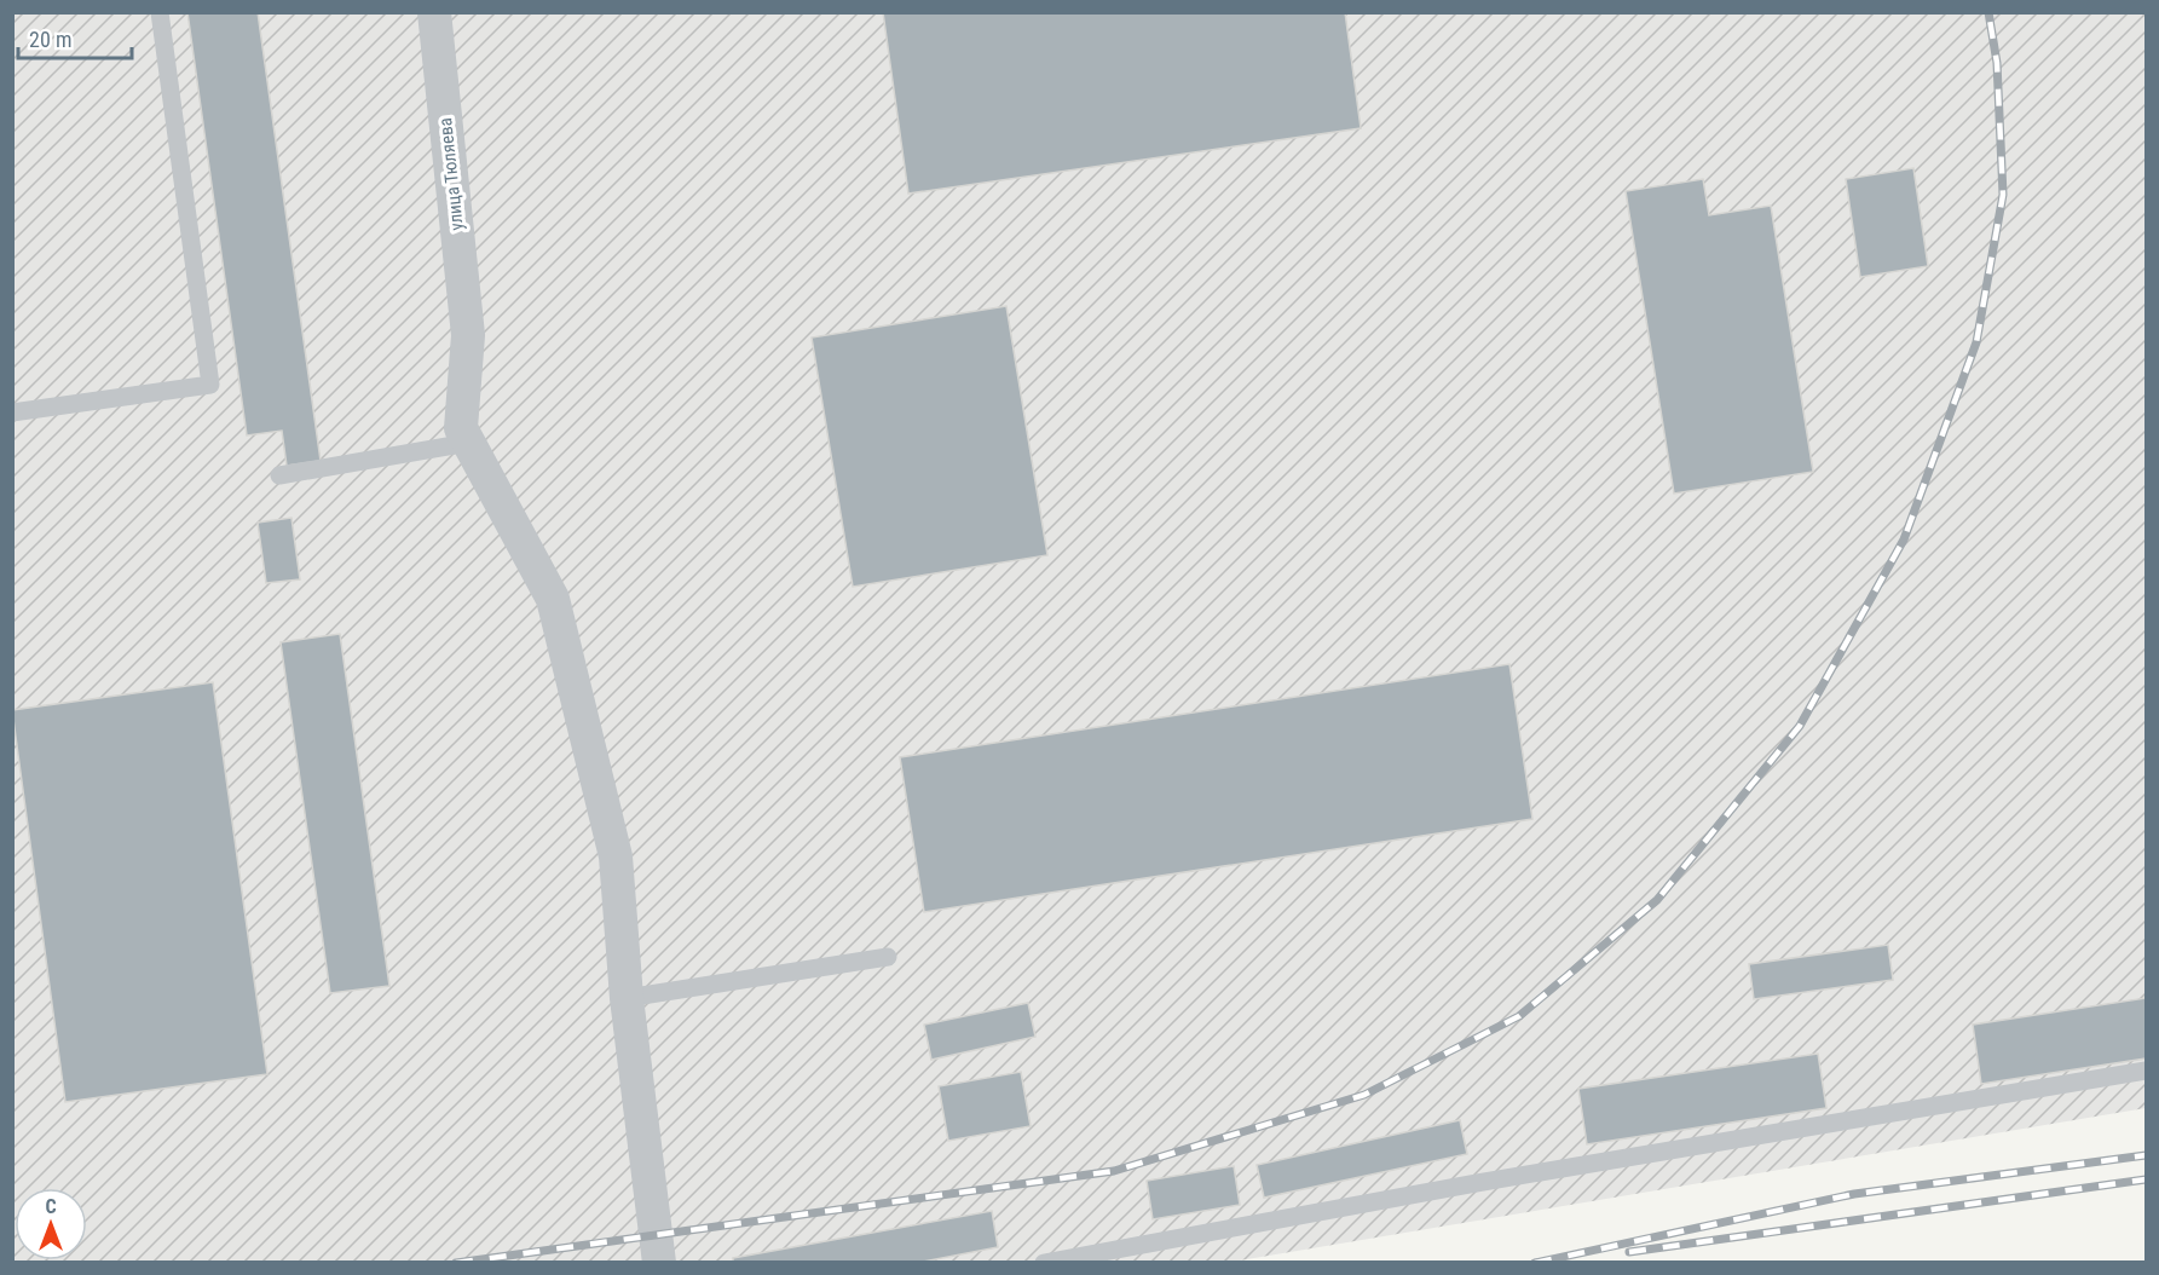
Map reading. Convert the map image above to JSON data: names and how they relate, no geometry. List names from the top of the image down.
{
  "streets": {
    "street": ["улица Тюляева"]
  },
  "scale_bar": "20 m",
  "north": "top"
}
